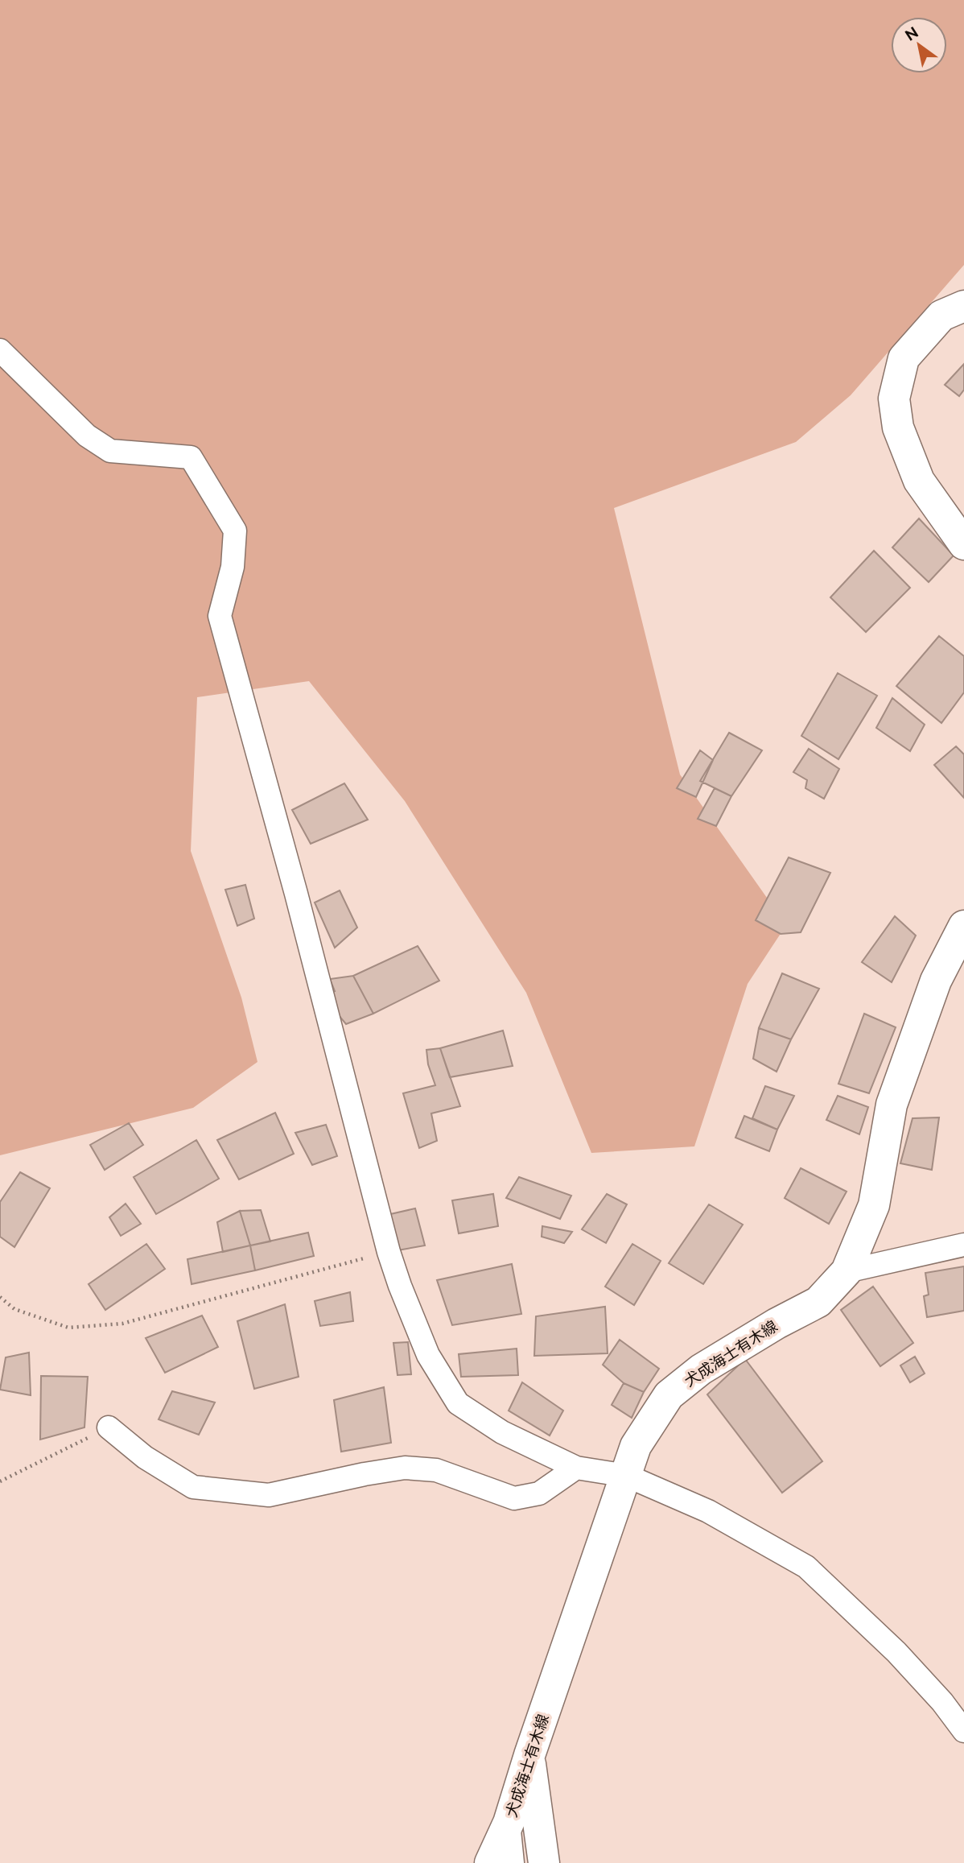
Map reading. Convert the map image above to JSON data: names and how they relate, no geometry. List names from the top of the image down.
{
  "streets": {
    "main road": ["犬成海士有木線"]
  },
  "north": "top left"
}
